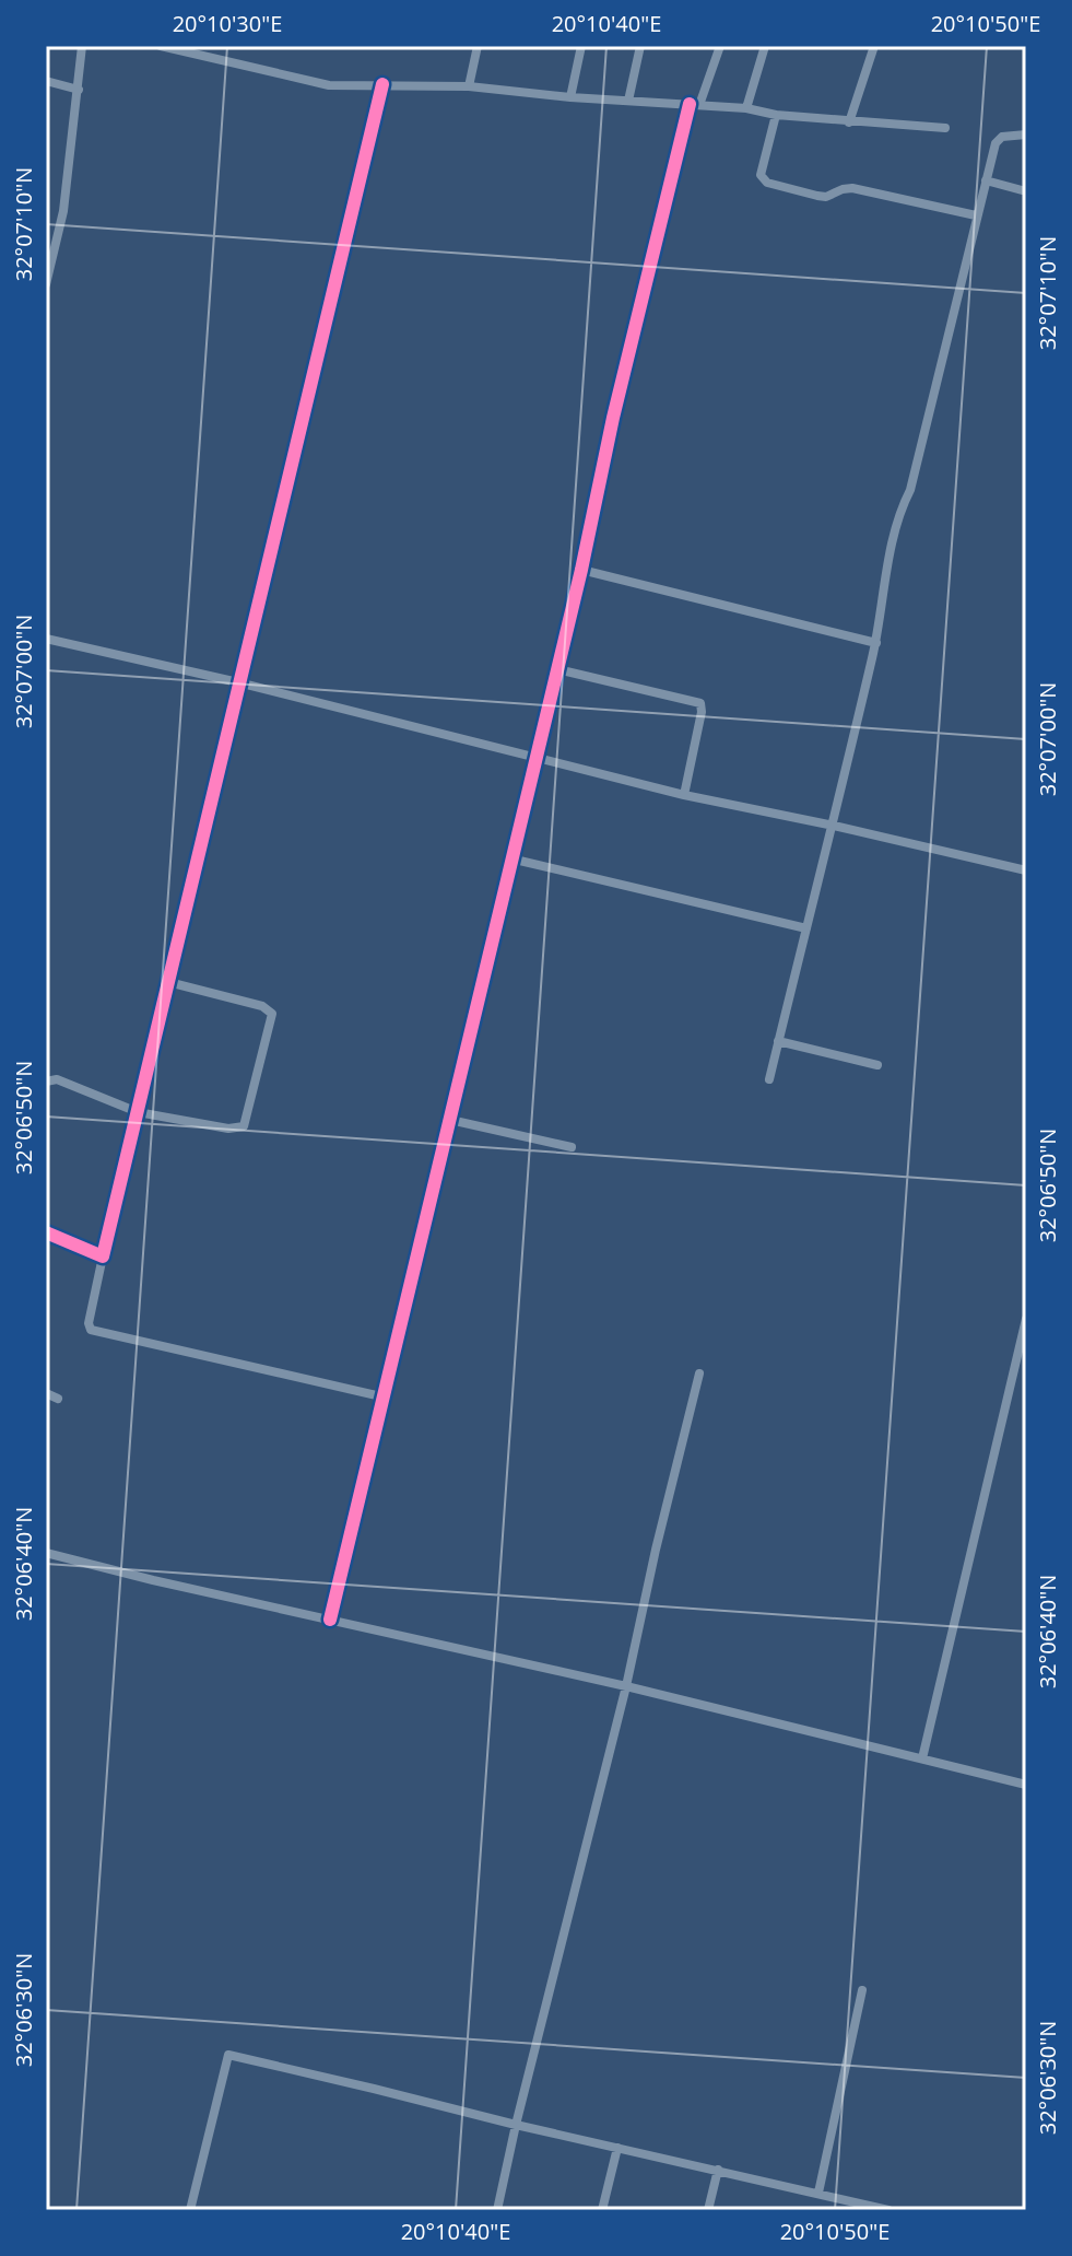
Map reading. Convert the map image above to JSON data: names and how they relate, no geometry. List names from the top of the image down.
{
  "coordinates": [
    "20°10'30\"E",
    "20°10'40\"E",
    "20°10'50\"E",
    "32°07'10\"N",
    "32°07'00\"N",
    "32°06'50\"N",
    "32°06'40\"N",
    "32°06'30\"N"
  ]
}
